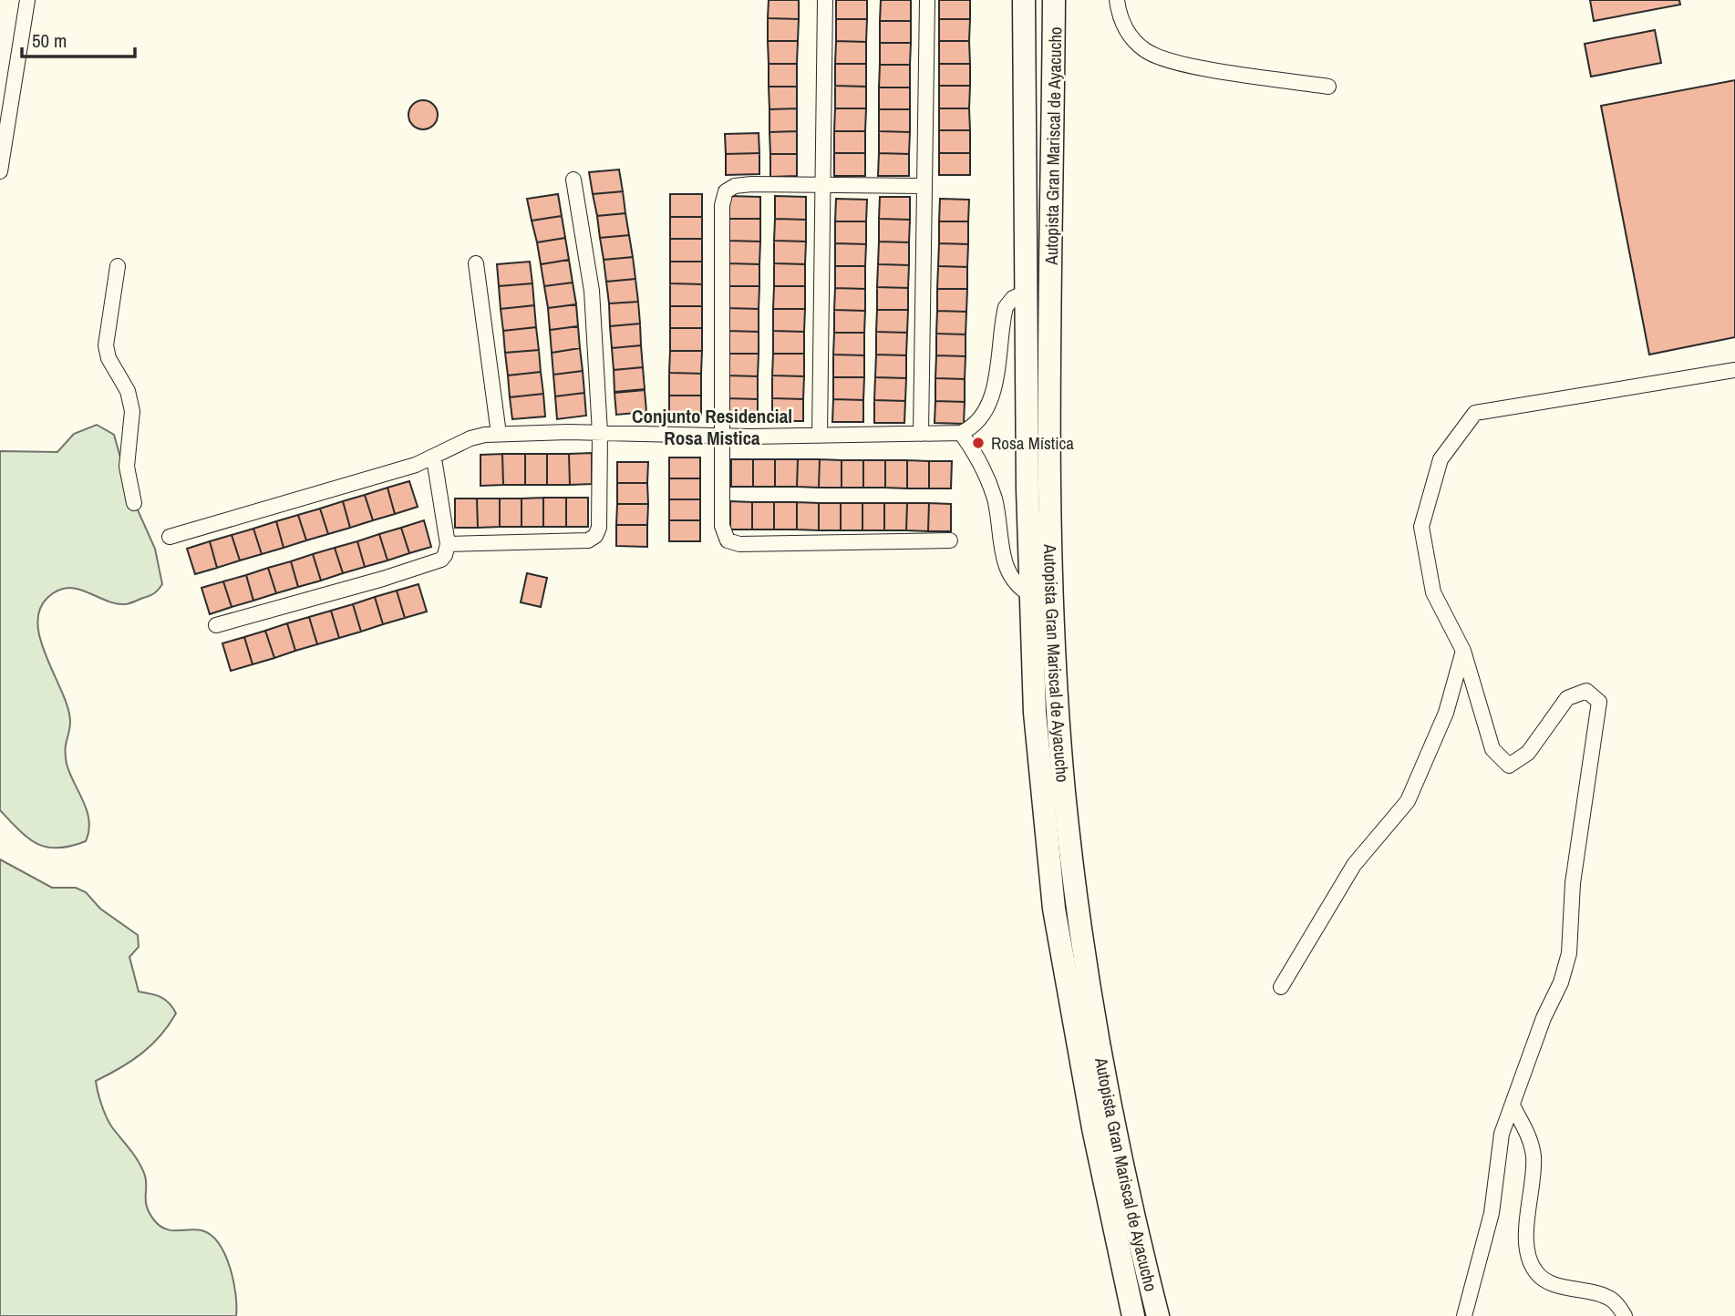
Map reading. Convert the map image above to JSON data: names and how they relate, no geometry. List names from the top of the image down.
{
  "streets": {
    "highway": ["Autopista Gran Mariscal de Ayacucho"]
  },
  "districts": ["Conjunto Residencial Rosa Mistica"],
  "places": ["Rosa Mística"],
  "scale_bar": "50 m"
}
